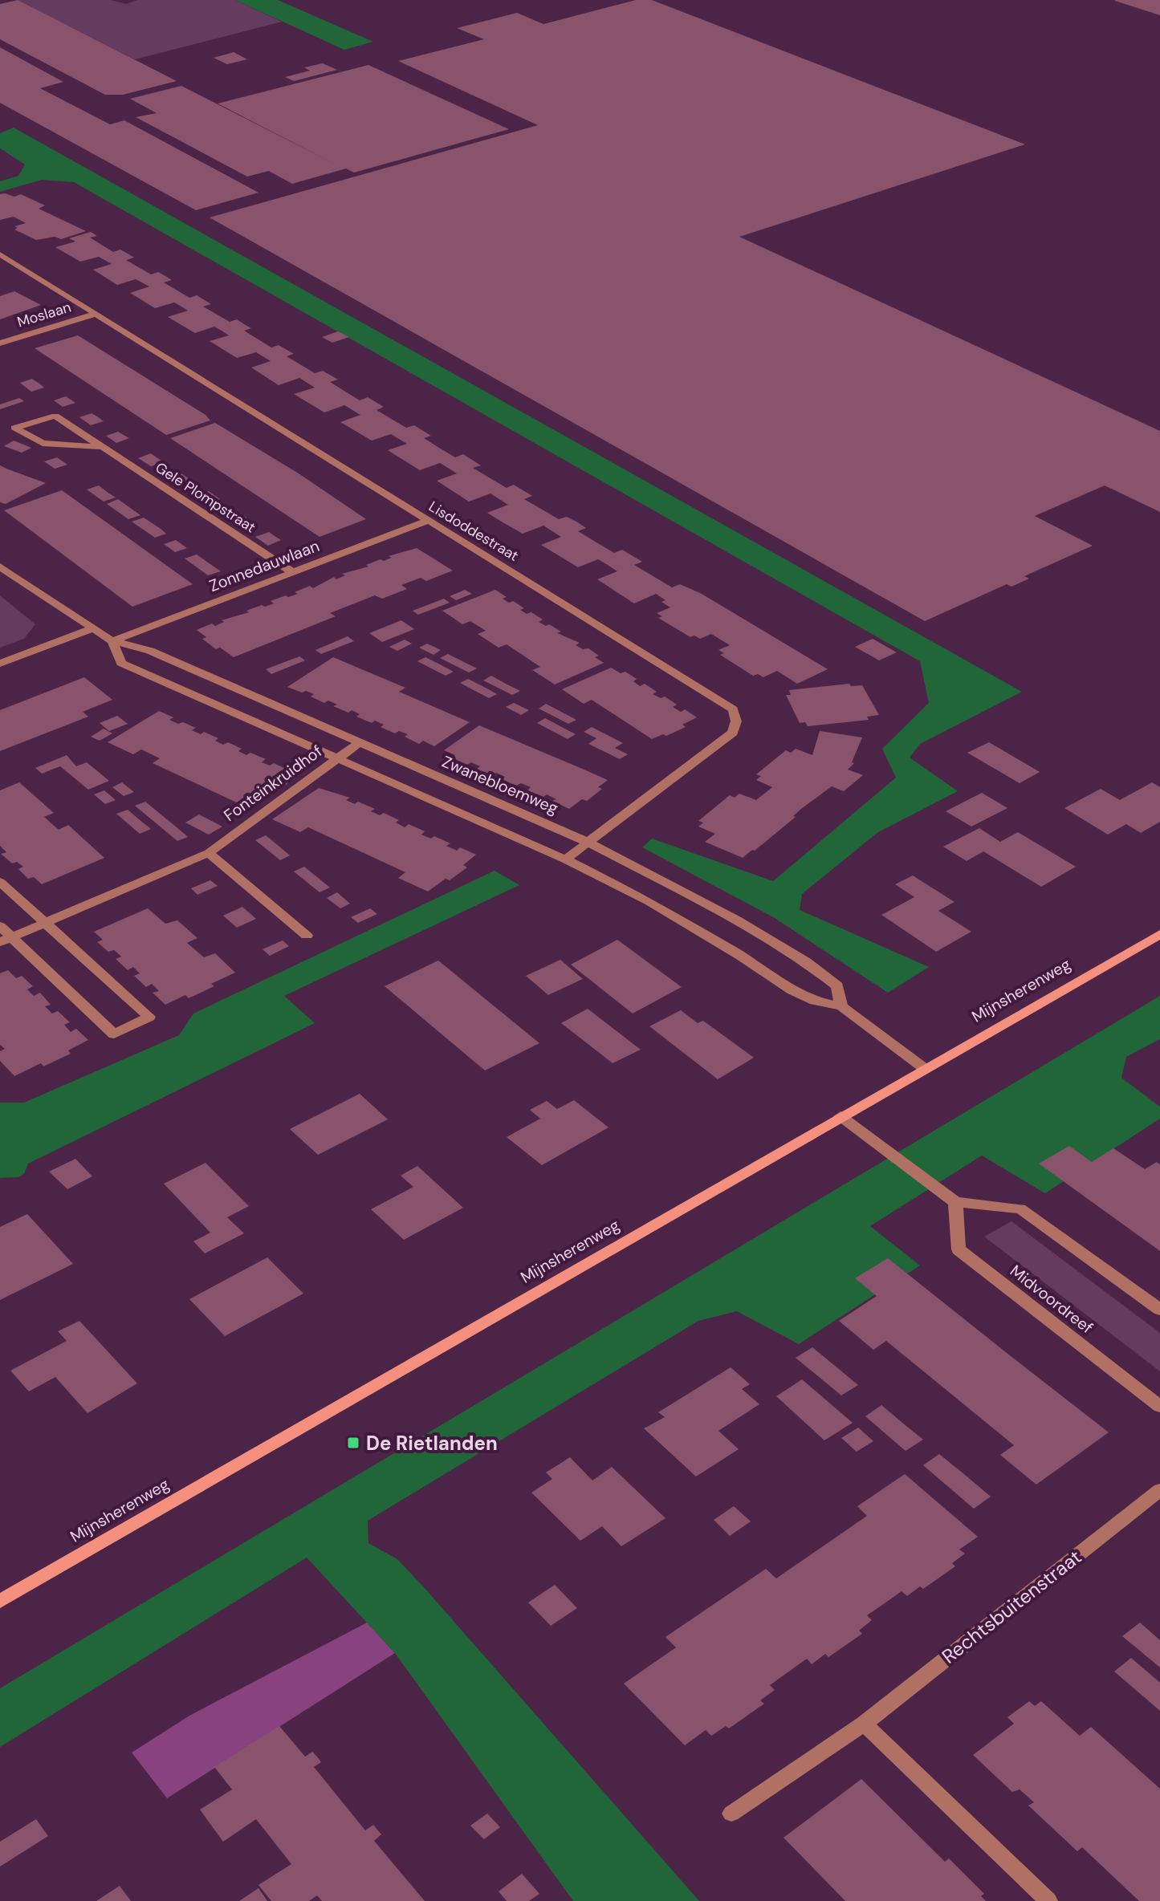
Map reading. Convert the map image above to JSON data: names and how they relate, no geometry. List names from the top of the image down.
{
  "streets": {
    "street": [
      "Moslaan",
      "Gele Plompstraat",
      "Lisdoddestraat",
      "Zonnedauwlaan",
      "Fonteinkruidhof",
      "Zwanebloemweg",
      "Mijnsherenweg",
      "Midvoordreef",
      "Rechtsbuitenstraat"
    ]
  },
  "crossings": [
    ["Moslaan", "Lisdoddestraat"],
    ["Gele Plompstraat", "Zonnedauwlaan"],
    ["Lisdoddestraat", "Zonnedauwlaan"],
    ["Lisdoddestraat", "Zwanebloemweg"],
    ["Zonnedauwlaan", "Zwanebloemweg"],
    ["Fonteinkruidhof", "Zwanebloemweg"],
    ["Zwanebloemweg", "Mijnsherenweg"]
  ],
  "places": {
    "transit": ["De Rietlanden"]
  }
}
